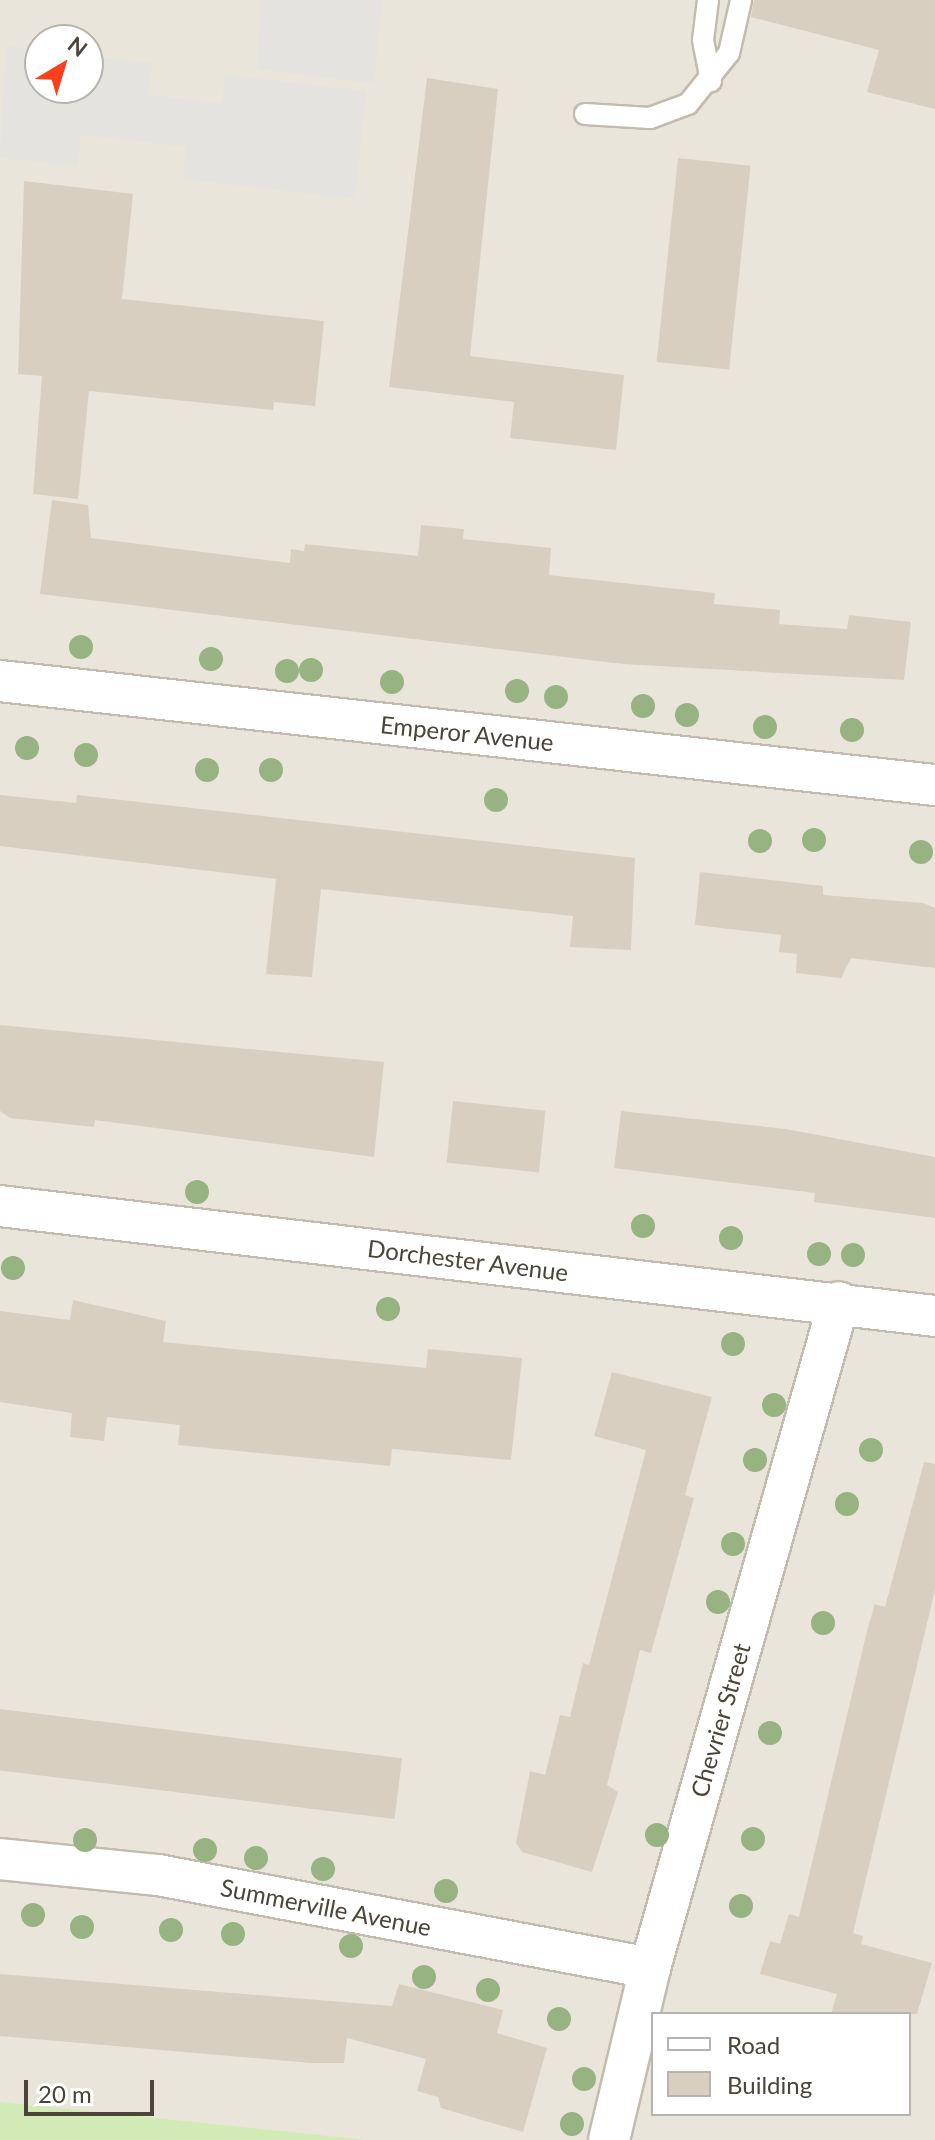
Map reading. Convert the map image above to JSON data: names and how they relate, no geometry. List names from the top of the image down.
{
  "streets": {
    "street": [
      "Emperor Avenue",
      "Dorchester Avenue",
      "Chevrier Street",
      "Summerville Avenue"
    ]
  },
  "crossings": [
    ["Dorchester Avenue", "Chevrier Street"],
    ["Chevrier Street", "Summerville Avenue"]
  ],
  "legend": ["Road", "Building"],
  "scale_bar": "20 m",
  "north": "top right"
}
